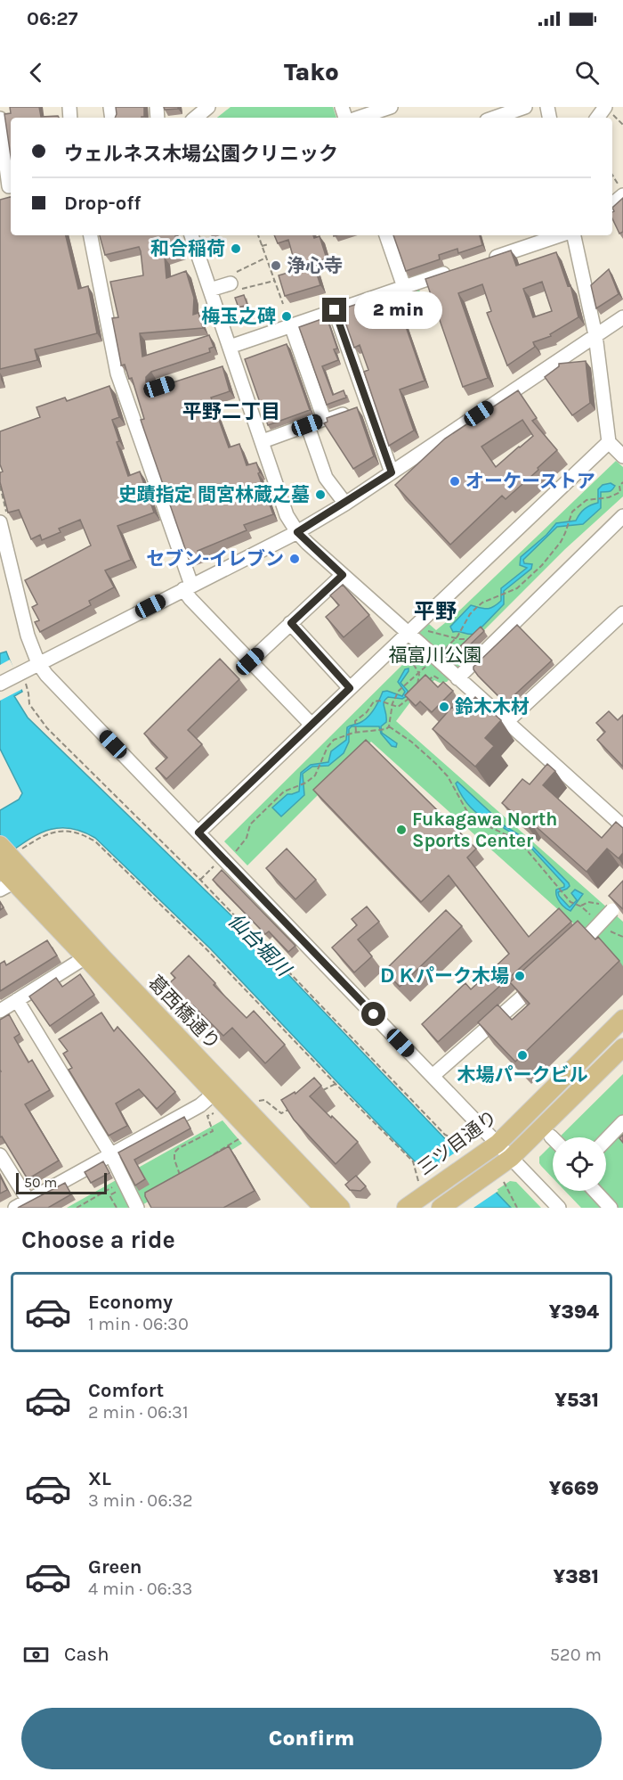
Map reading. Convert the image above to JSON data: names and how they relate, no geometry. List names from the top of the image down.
{
  "streets": {
    "main road": ["葛西橋通り", "三ツ目通り"]
  },
  "districts": ["平野二丁目", "平野"],
  "water": ["仙台堀川"],
  "parks": ["福富川公園"],
  "places": [
    "和合稲荷",
    "浄心寺",
    "梅玉之碑",
    "オーケーストア",
    "史蹟指定 間宮林蔵之墓",
    "セブン-イレブン",
    "鈴木木材",
    "Fukagawa North Sports Center",
    "ＤＫパーク木場",
    "木場パークビル"
  ],
  "scale_bar": "50 m",
  "page": {
    "status": "06:27",
    "header": "Tako",
    "banner": ["ウェルネス木場公園クリニック", "Drop-off"],
    "bubble": "2 min",
    "scale": "50 m",
    "heading": "Choose a ride",
    "list": [
      {
        "name": "Economy",
        "note": "1 min · 06:30",
        "value": "¥394"
      },
      {
        "name": "Comfort",
        "note": "2 min · 06:31",
        "value": "¥531"
      },
      {
        "name": "XL",
        "note": "3 min · 06:32",
        "value": "¥669"
      },
      {
        "name": "Green",
        "note": "4 min · 06:33",
        "value": "¥381"
      }
    ],
    "pay": ["Cash", "520 m"],
    "buttons": "Confirm"
  }
}
